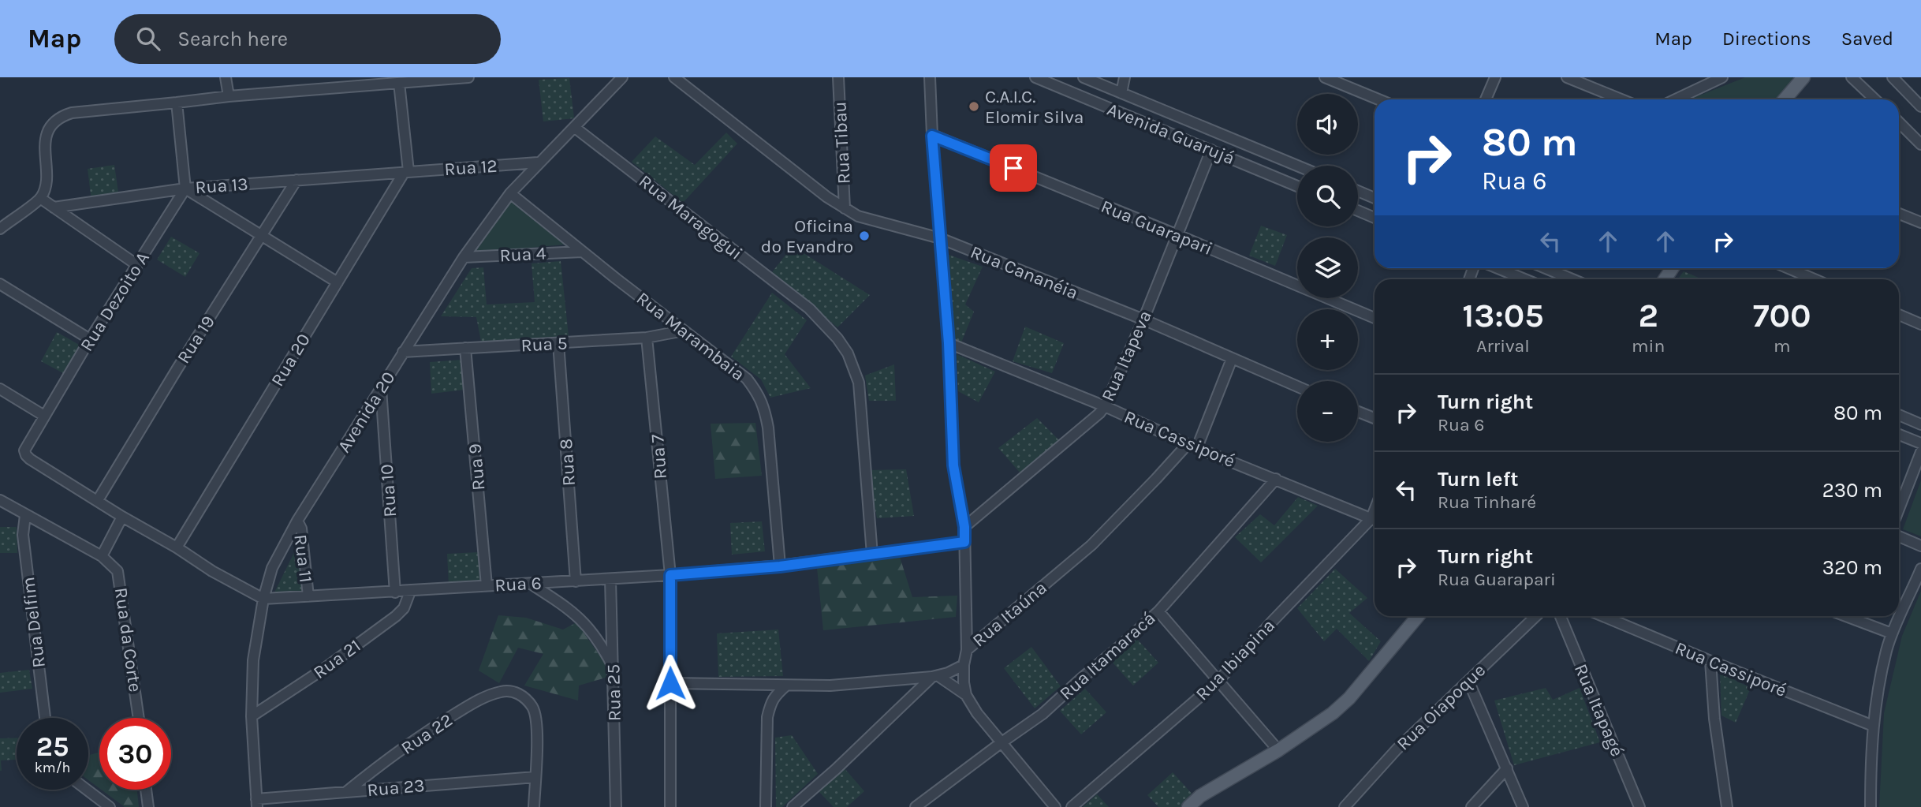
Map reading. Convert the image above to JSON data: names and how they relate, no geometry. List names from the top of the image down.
{
  "streets": {
    "street": [
      "Avenida Guarujá",
      "Rua Tibau",
      "Rua 12",
      "Rua 13",
      "Rua Maragogui",
      "Rua Guarapari",
      "Rua 4",
      "Rua Cananéia",
      "Rua Dezoito A",
      "Rua Marambaia",
      "Rua 19",
      "Rua 5",
      "Rua Itapeva",
      "Rua 20",
      "Avenida 20",
      "Rua Cassiporé",
      "Rua 7",
      "Rua 8",
      "Rua 9",
      "Rua 10",
      "Rua 11",
      "Rua 6",
      "Rua Itaúna",
      "Rua Delfim",
      "Rua da Corte",
      "Rua Itamaracá",
      "Rua 21",
      "Rua Ibiapina",
      "Rua 25",
      "Rua Oiapoque",
      "Rua Itapagé",
      "Rua 22",
      "Rua 23"
    ]
  },
  "crossings": [
    ["Avenida Guarujá", "Rua Itapeva"],
    ["Rua Tibau", "Rua Cananéia"],
    ["Rua 12", "Rua 13"],
    ["Rua 12", "Rua 20"],
    ["Rua 12", "Avenida 20"],
    ["Rua 13", "Rua Dezoito A"],
    ["Rua 13", "Rua 19"],
    ["Rua 13", "Rua 20"],
    ["Rua Maragogui", "Avenida 20"],
    ["Rua Maragogui", "Rua 6"],
    ["Rua Guarapari", "Rua Itapeva"],
    ["Rua 4", "Rua Marambaia"],
    ["Rua 4", "Avenida 20"],
    ["Rua Cananéia", "Rua Itapeva"],
    ["Rua Dezoito A", "Rua 19"],
    ["Rua Marambaia", "Rua 5"],
    ["Rua Marambaia", "Avenida 20"],
    ["Rua Marambaia", "Rua 6"],
    ["Rua 5", "Avenida 20"],
    ["Rua 5", "Rua 7"],
    ["Rua 5", "Rua 8"],
    ["Rua 5", "Rua 9"],
    ["Rua Itapeva", "Rua Cassiporé"],
    ["Avenida 20", "Rua 10"],
    ["Avenida 20", "Rua 11"],
    ["Avenida 20", "Rua 6"],
    ["Avenida 20", "Rua 21"],
    ["Avenida 20", "Rua 23"],
    ["Rua Cassiporé", "Rua Itaúna"],
    ["Rua Cassiporé", "Rua Itamaracá"],
    ["Rua 7", "Rua 6"],
    ["Rua 8", "Rua 6"],
    ["Rua 9", "Rua 6"],
    ["Rua 10", "Rua 6"],
    ["Rua 11", "Rua 6"],
    ["Rua 6", "Rua 21"],
    ["Rua 6", "Rua 25"],
    ["Rua 22", "Rua 23"]
  ],
  "places": ["C.A.I.C. Elomir Silva", "Oficina do Evandro"],
  "page": {
    "header": "Map",
    "search": "Search here",
    "nav": ["Map", "Directions", "Saved"],
    "map_buttons": ["+", "−"],
    "turn": ["80 m", "Rua 6"],
    "eta": [
      "13:05",
      "Arrival",
      "2",
      "min",
      "700",
      "m"
    ],
    "list": [
      {
        "name": "Turn right",
        "note": "Rua 6",
        "value": "80 m"
      },
      {
        "name": "Turn left",
        "note": "Rua Tinharé",
        "value": "230 m"
      },
      {
        "name": "Turn right",
        "note": "Rua Guarapari",
        "value": "320 m"
      }
    ],
    "speed": "25 km/h",
    "limit": "30"
  }
}
